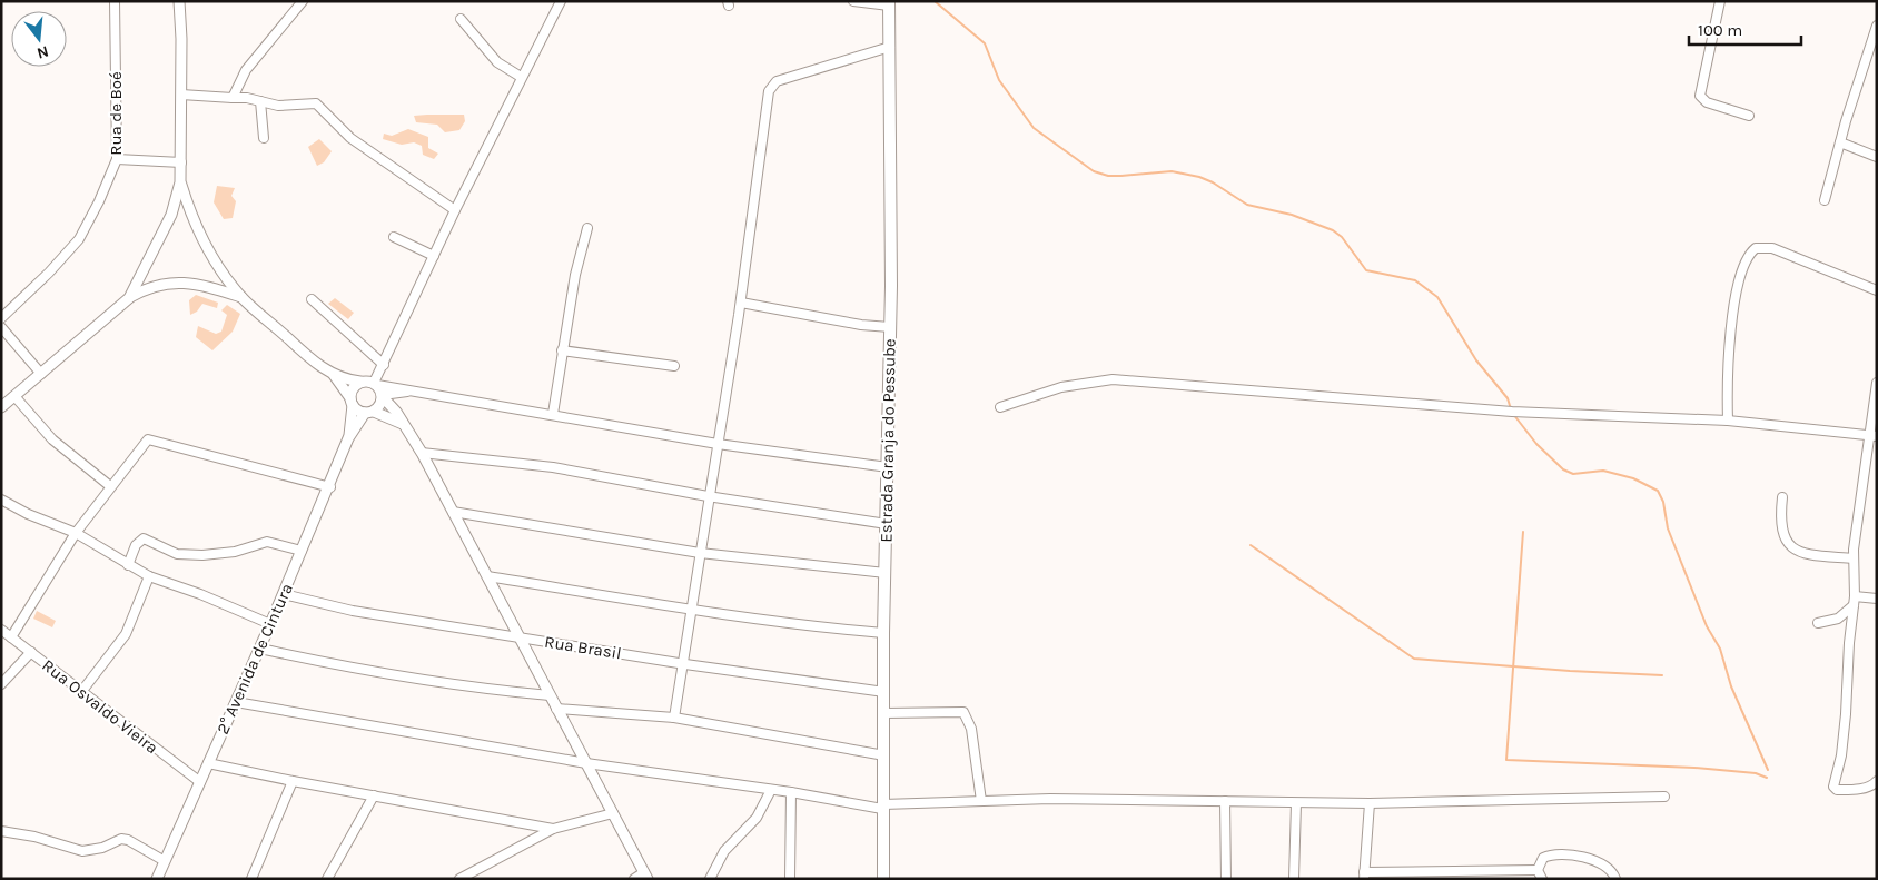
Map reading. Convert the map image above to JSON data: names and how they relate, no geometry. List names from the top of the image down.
{
  "streets": {
    "main road": ["Estrada Granja do Pessube"],
    "street": [
      "Rua de Boé",
      "Rua Brasil",
      "2° Avenida de Cintura",
      "Rua Osvaldo Vieira"
    ]
  },
  "crossings": [
    ["Estrada Granja do Pessube", "Rua Brasil"],
    ["Rua Brasil", "2° Avenida de Cintura"],
    ["2° Avenida de Cintura", "Rua Osvaldo Vieira"]
  ],
  "scale_bar": "100 m",
  "north": "bottom"
}
